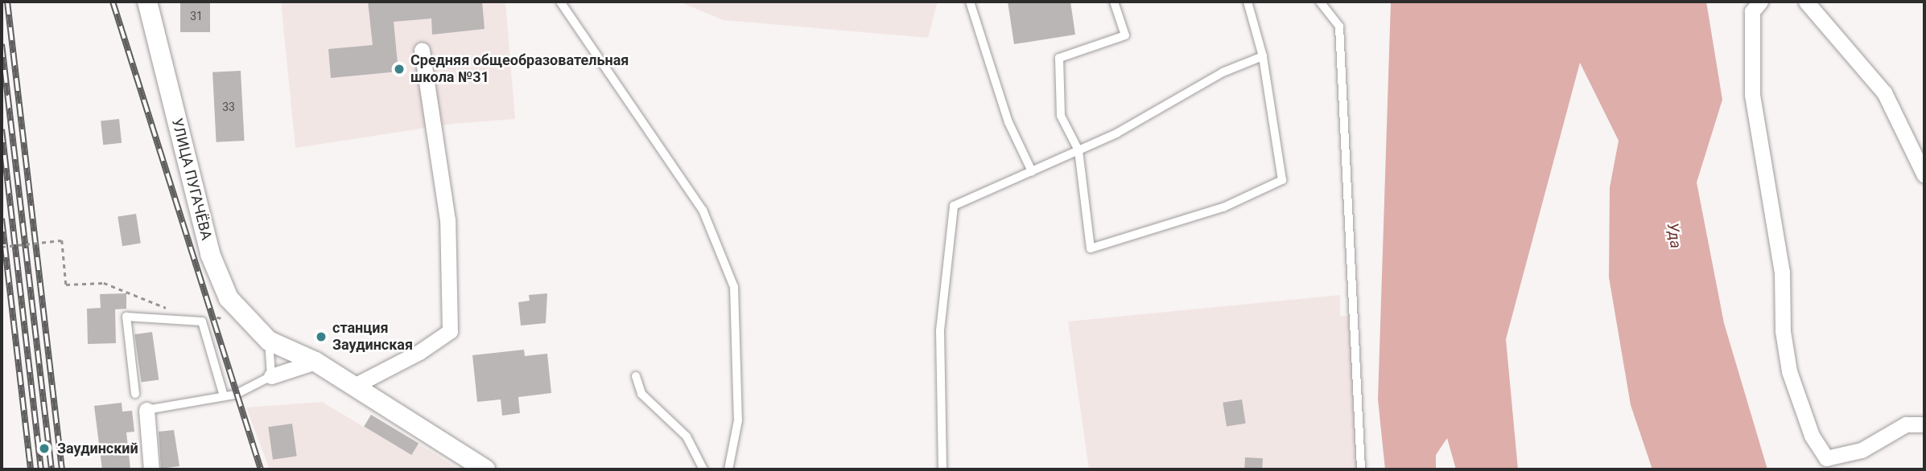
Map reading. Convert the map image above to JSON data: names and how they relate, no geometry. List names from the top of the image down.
{
  "streets": {
    "street": ["УЛИЦА ПУГАЧЁВА"]
  },
  "water": ["Уда"],
  "places": ["Средняя общеобразовательная школа №31", "станция Заудинская", "Заудинский"],
  "house_numbers": ["31", "33"]
}
